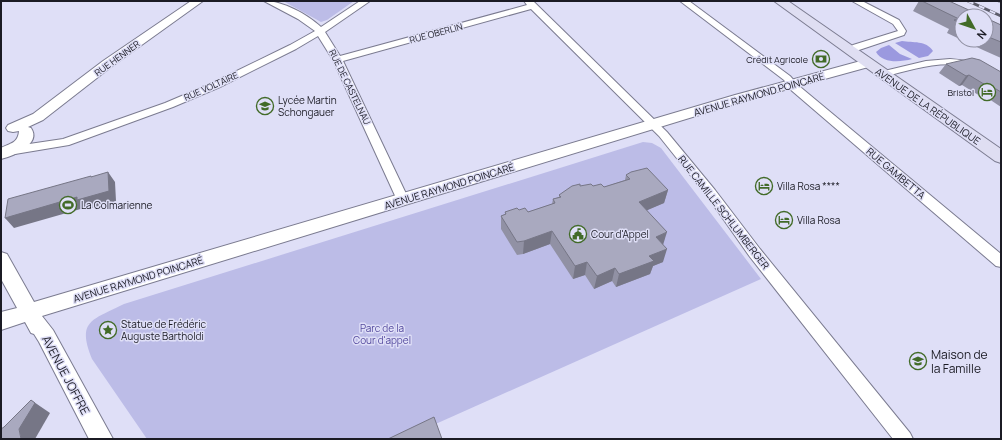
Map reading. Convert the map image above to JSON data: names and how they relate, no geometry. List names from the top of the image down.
{
  "streets": {
    "main road": ["AVENUE DE LA RÉPUBLIQUE"],
    "street": [
      "RUE OBERLIN",
      "RUE HENNER",
      "RUE VOLTAIRE",
      "RUE DE CASTELNAU",
      "AVENUE RAYMOND POINCARÉ",
      "RUE GAMBETTA",
      "RUE CAMILLE SCHLUMBERGER",
      "AVENUE JOFFRE"
    ]
  },
  "crossings": [
    ["RUE OBERLIN", "RUE DE CASTELNAU"],
    ["RUE OBERLIN", "RUE CAMILLE SCHLUMBERGER"],
    ["RUE HENNER", "RUE VOLTAIRE"],
    ["RUE VOLTAIRE", "RUE DE CASTELNAU"],
    ["RUE DE CASTELNAU", "AVENUE RAYMOND POINCARÉ"],
    ["AVENUE RAYMOND POINCARÉ", "AVENUE DE LA RÉPUBLIQUE"],
    ["AVENUE RAYMOND POINCARÉ", "RUE GAMBETTA"],
    ["AVENUE RAYMOND POINCARÉ", "RUE CAMILLE SCHLUMBERGER"],
    ["AVENUE RAYMOND POINCARÉ", "AVENUE JOFFRE"]
  ],
  "parks": ["Parc de la Cour d'appel"],
  "places": {
    "bank": ["Crédit Agricole"],
    "hotel": ["Bristol", "Villa Rosa ****", "Villa Rosa"],
    "school or university": ["Lycée Martin Schongauer", "Maison de la Famille"],
    "sports": ["La Colmarienne"],
    "public building": ["Cour d'Appel"],
    "place": ["Statue de Frédéric Auguste Bartholdi"]
  },
  "north": "bottom right"
}
